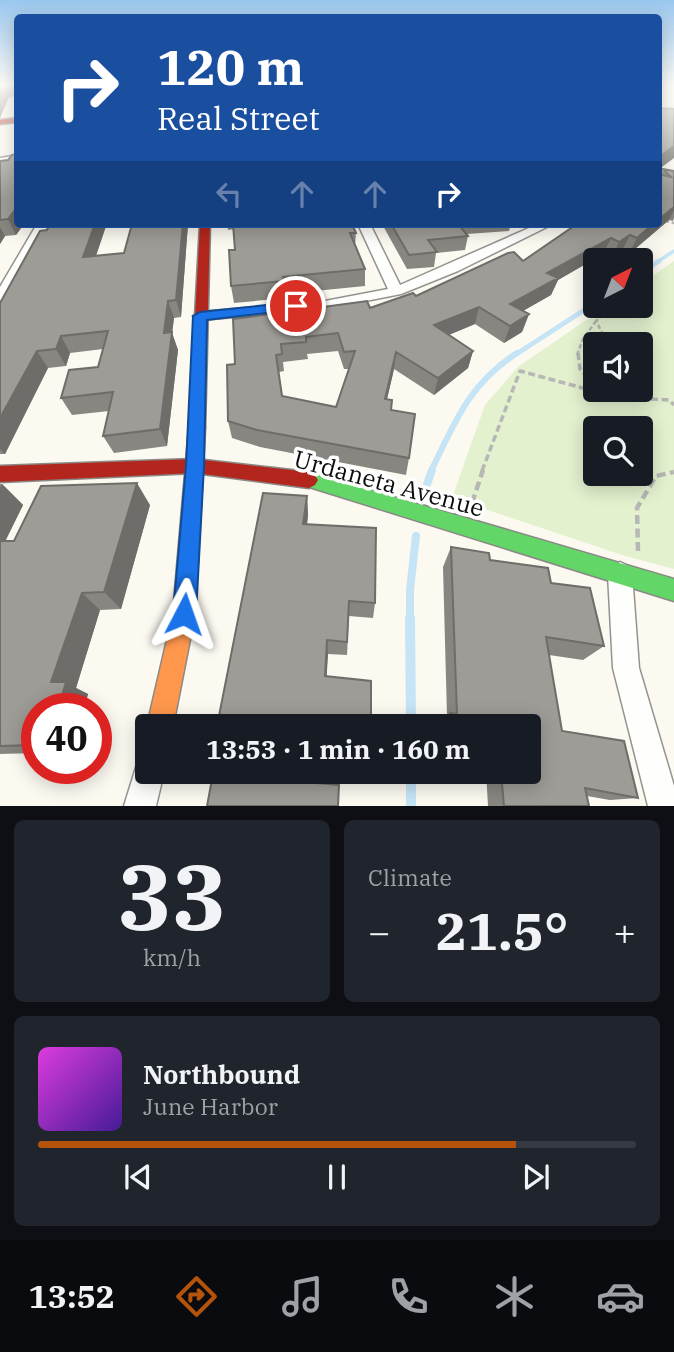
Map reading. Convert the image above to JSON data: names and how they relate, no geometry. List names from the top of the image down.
{
  "streets": {
    "street": ["Urdaneta Avenue"]
  },
  "north": "top right",
  "page": {
    "turn": ["120 m", "Real Street"],
    "limit": "40",
    "trip": "13:53 · 1 min · 160 m",
    "tile": [
      ["33", "km/h"],
      "Climate"
    ],
    "heat": ["−", "21.5°", "+"],
    "song": ["Northbound", "June Harbor"],
    "tabs": "13:52"
  }
}
